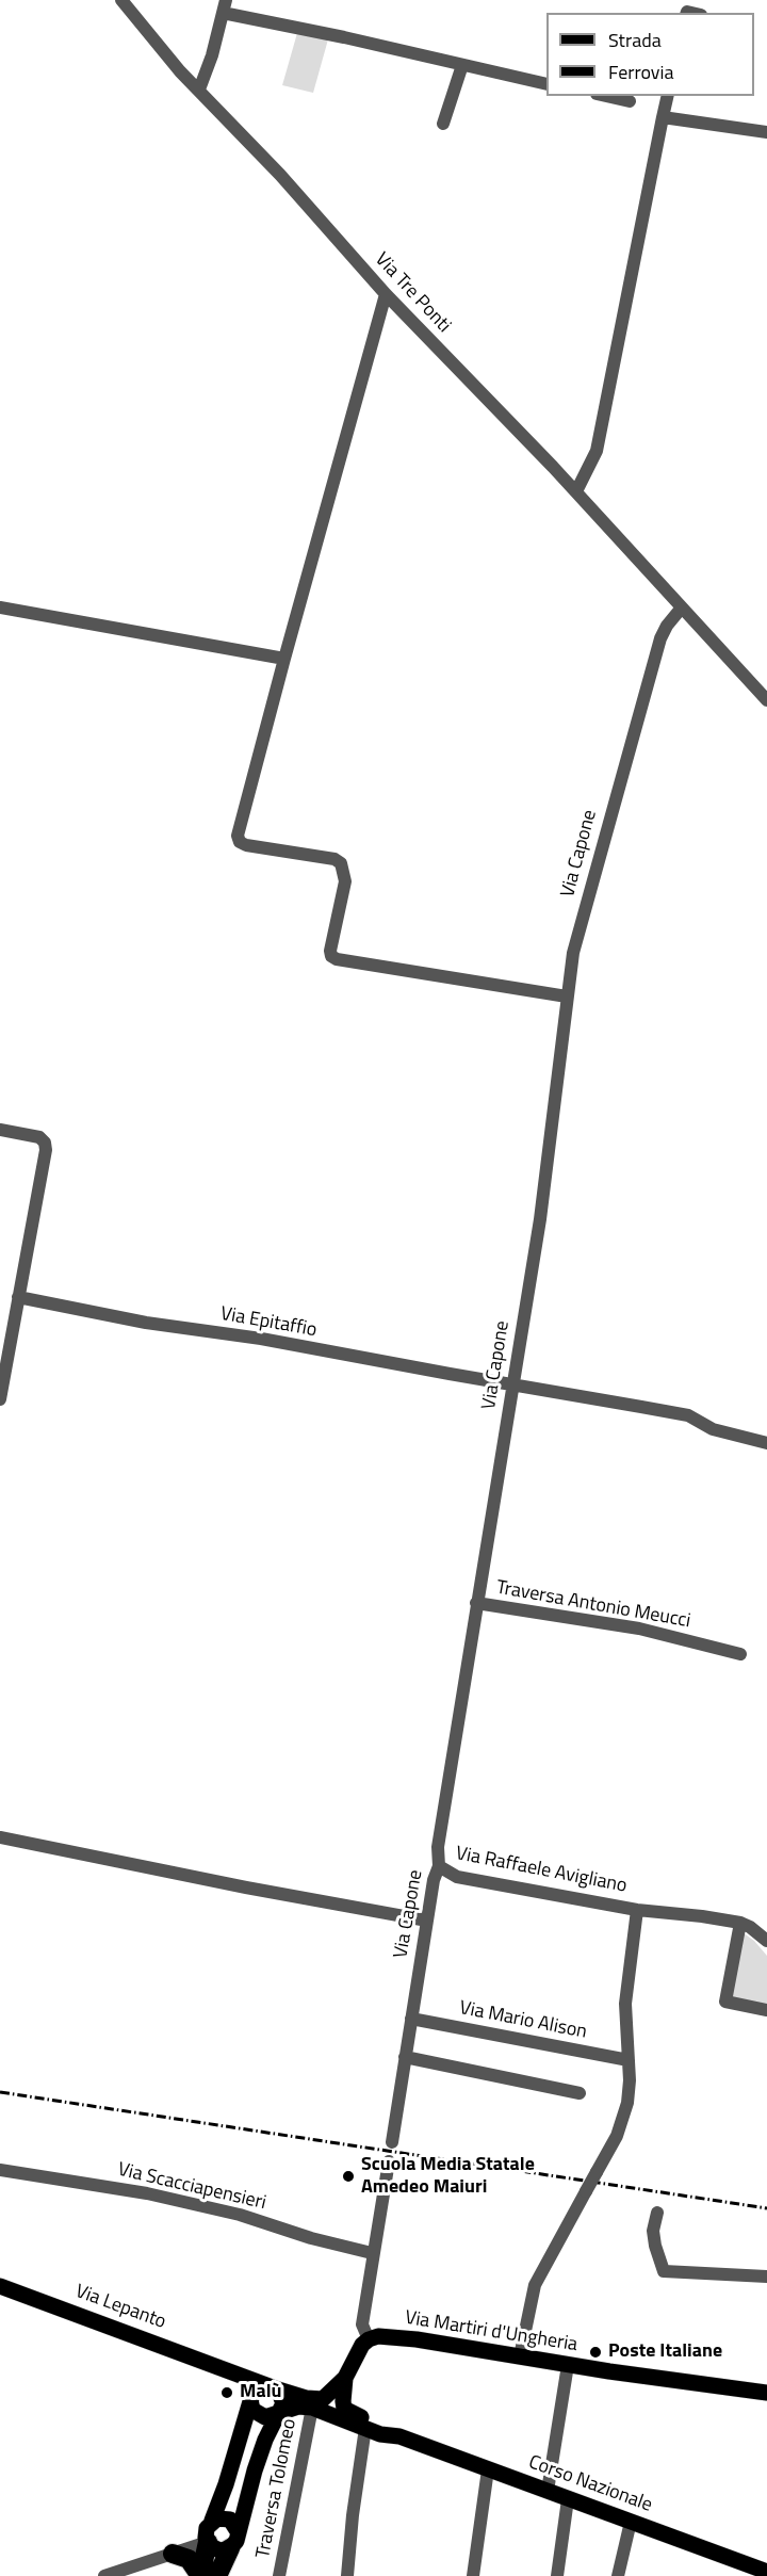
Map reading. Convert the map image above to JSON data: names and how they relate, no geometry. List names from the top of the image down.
{
  "streets": {
    "main road": ["Via Lepanto", "Via Martiri d'Ungheria", "Corso Nazionale"],
    "street": [
      "Via Tre Ponti",
      "Via Capone",
      "Via Epitaffio",
      "Traversa Antonio Meucci",
      "Via Raffaele Avigliano",
      "Via Mario Alison",
      "Via Scacciapensieri",
      "Traversa Tolomeo"
    ]
  },
  "crossings": [
    ["Via Tre Ponti", "Via Capone"],
    ["Via Capone", "Via Epitaffio"],
    ["Via Capone", "Traversa Antonio Meucci"],
    ["Via Capone", "Via Raffaele Avigliano"],
    ["Via Capone", "Via Mario Alison"],
    ["Via Lepanto", "Corso Nazionale"],
    ["Corso Nazionale", "Traversa Tolomeo"]
  ],
  "places": ["Scuola Media Statale Amedeo Maiuri", "Poste Italiane", "Malù"],
  "legend": ["Strada", "Ferrovia"]
}
